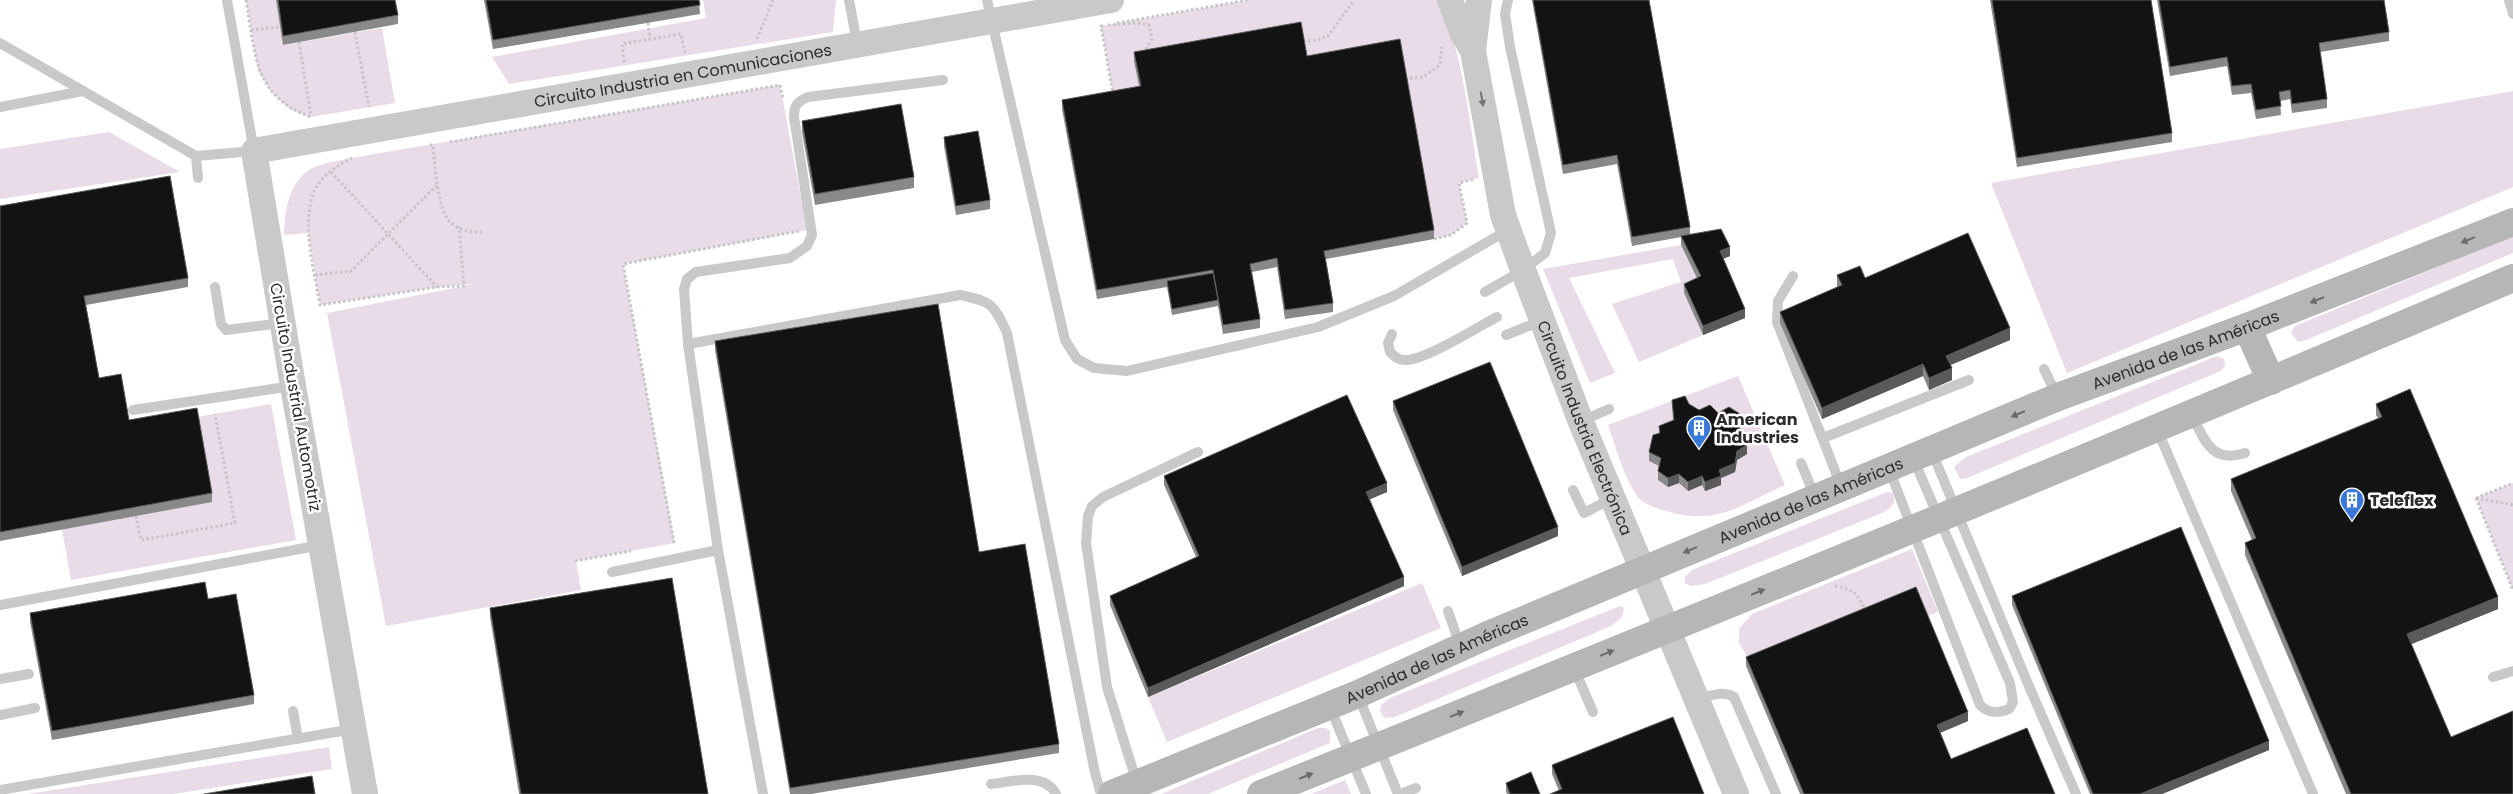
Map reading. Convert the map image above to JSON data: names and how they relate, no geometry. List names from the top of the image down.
{
  "streets": {
    "main road": ["Avenida de las Américas"],
    "street": ["Circuito Industria en Comunicaciones", "Circuito Industrial Automotriz", "Circuito Industria Electrónica"]
  },
  "crossings": [
    ["Circuito Industria en Comunicaciones", "Circuito Industrial Automotriz"],
    ["Avenida de las Américas", "Circuito Industria Electrónica"]
  ],
  "places": {
    "building": ["American Industries", "Teleflex"]
  }
}
